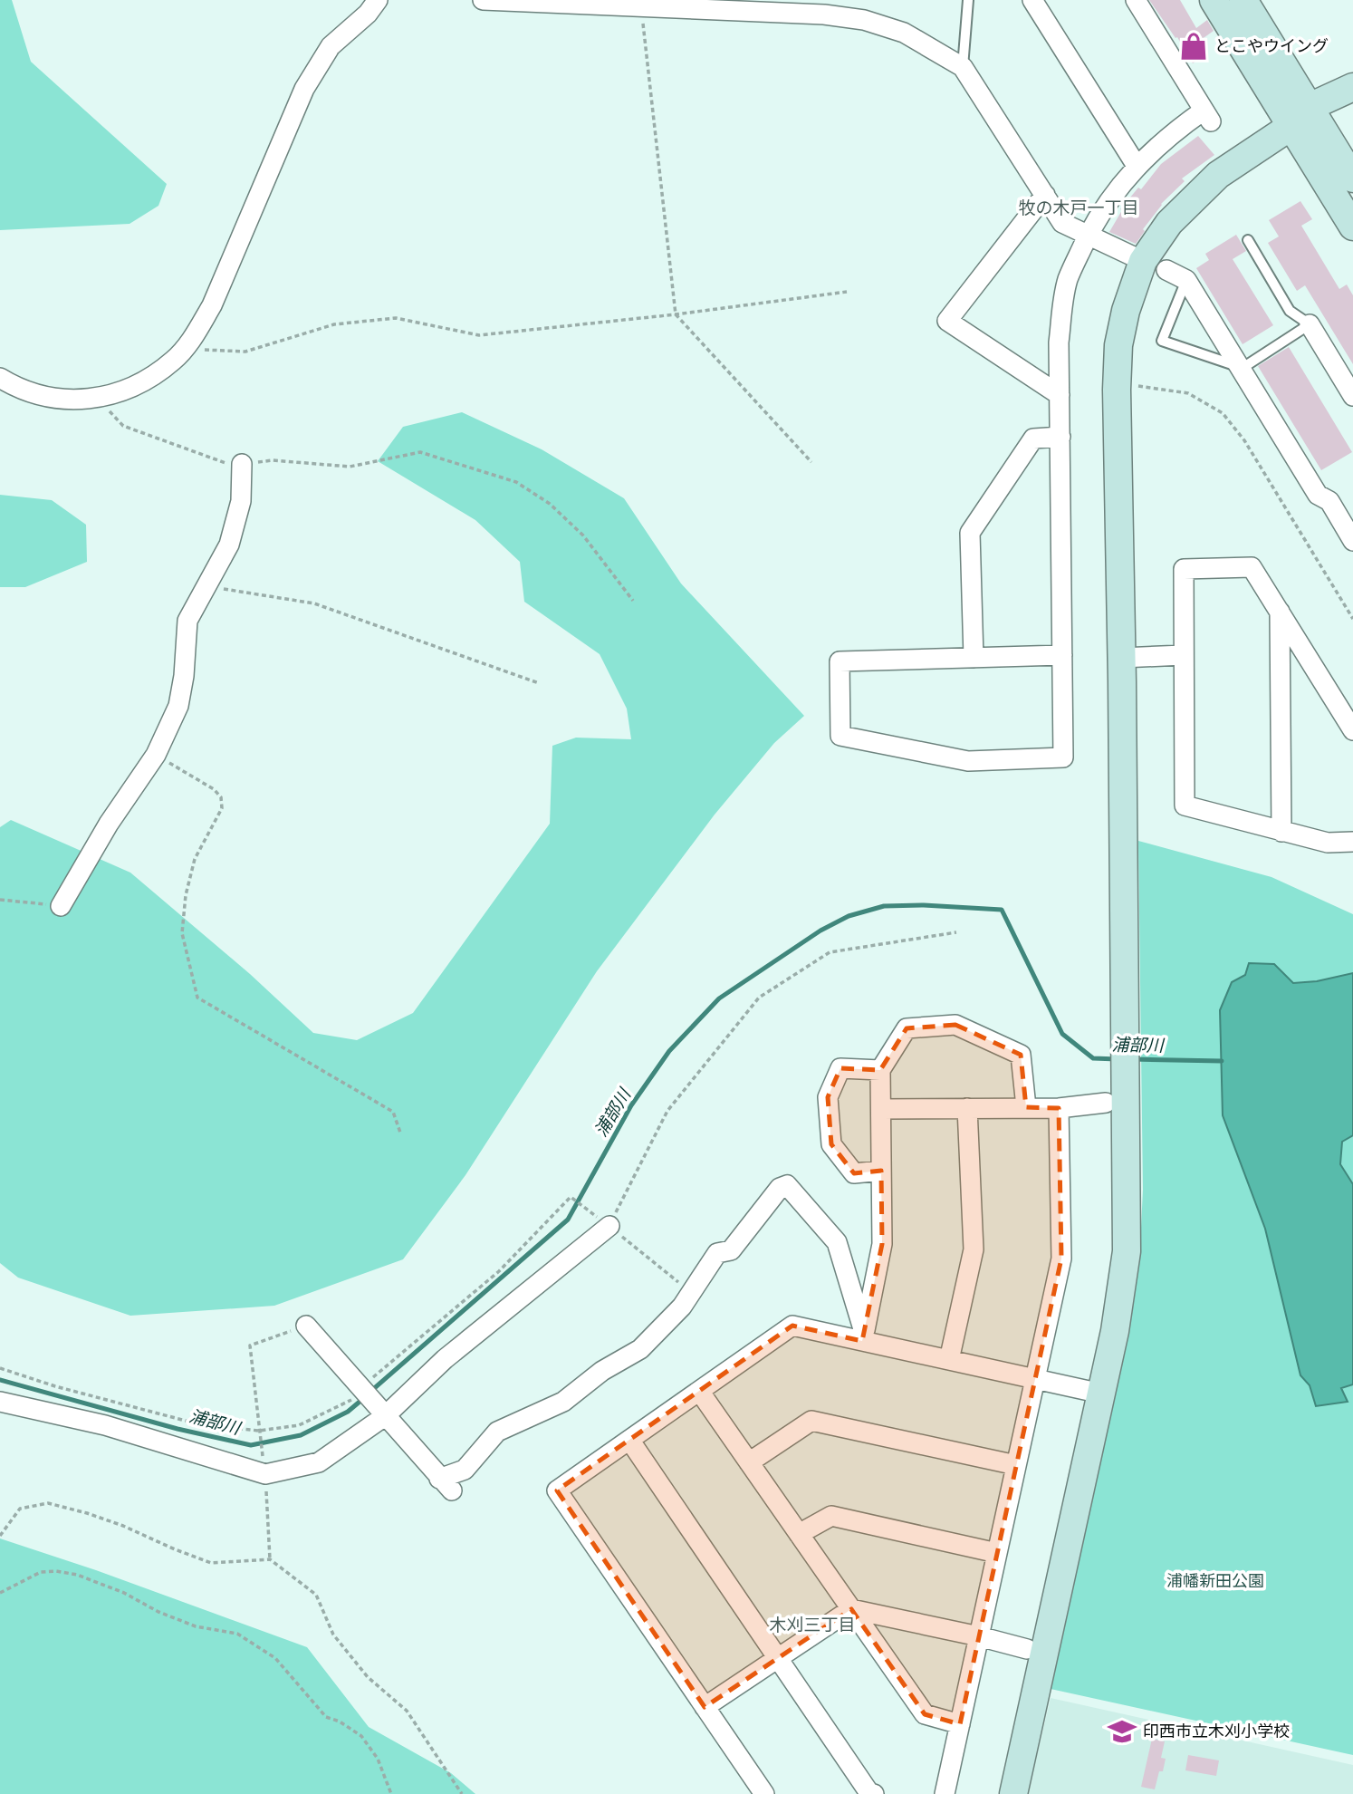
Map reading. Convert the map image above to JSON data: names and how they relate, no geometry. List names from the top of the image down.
{
  "districts": ["牧の木戸一丁目", "木刈三丁目"],
  "water": ["浦部川"],
  "parks": ["浦幡新田公園"],
  "places": {
    "shop": ["とこやウイング"],
    "school or university": ["印西市立木刈小学校"]
  }
}
